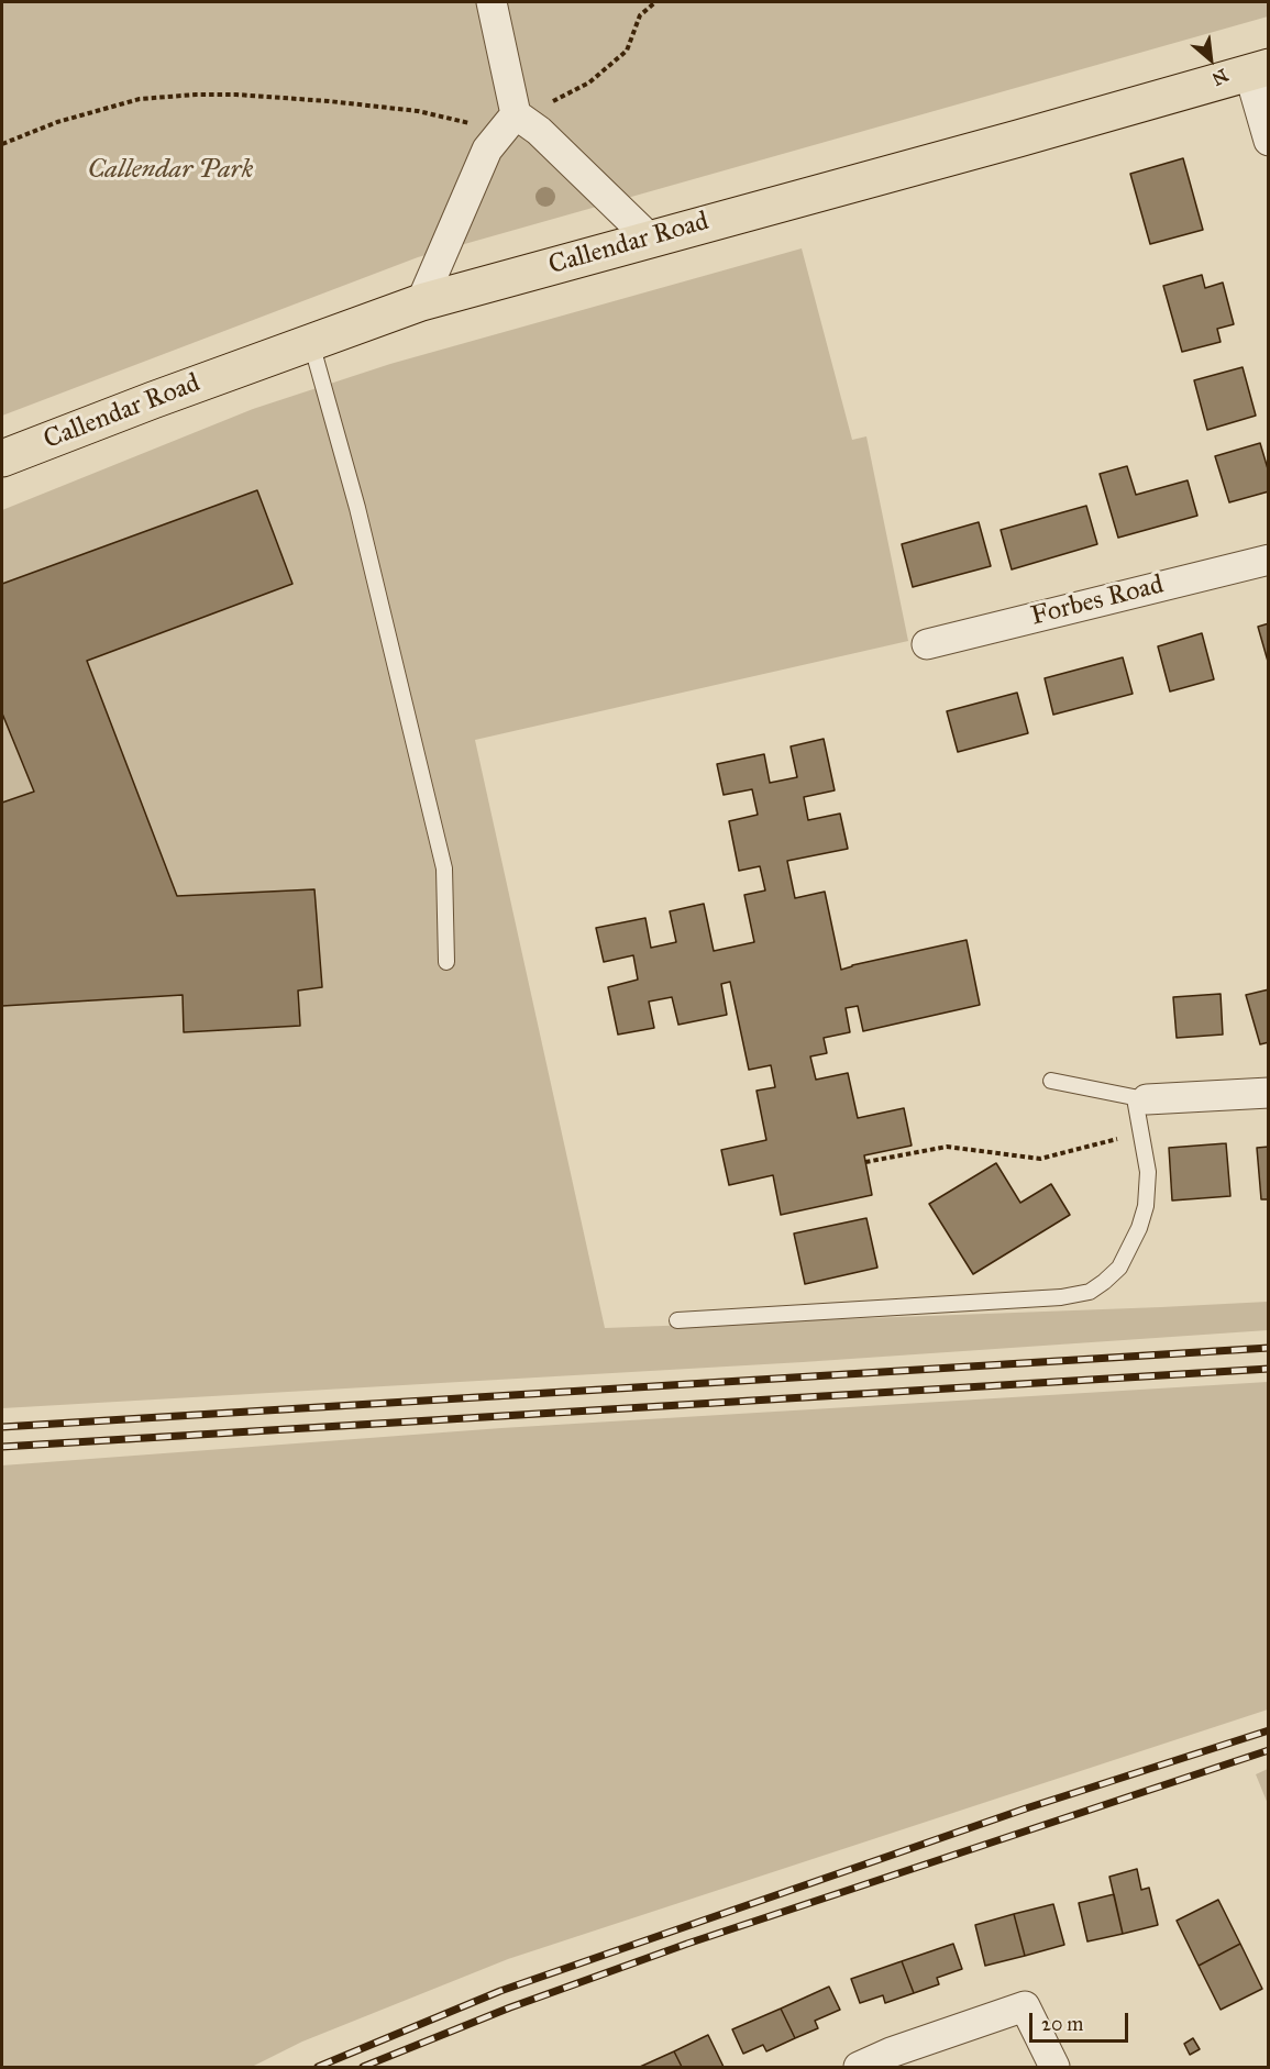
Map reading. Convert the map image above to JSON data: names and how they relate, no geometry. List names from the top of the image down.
{
  "streets": {
    "main road": ["Callendar Road"],
    "street": ["Forbes Road"]
  },
  "parks": ["Callendar Park"],
  "scale_bar": "20 m",
  "north": "bottom right"
}
